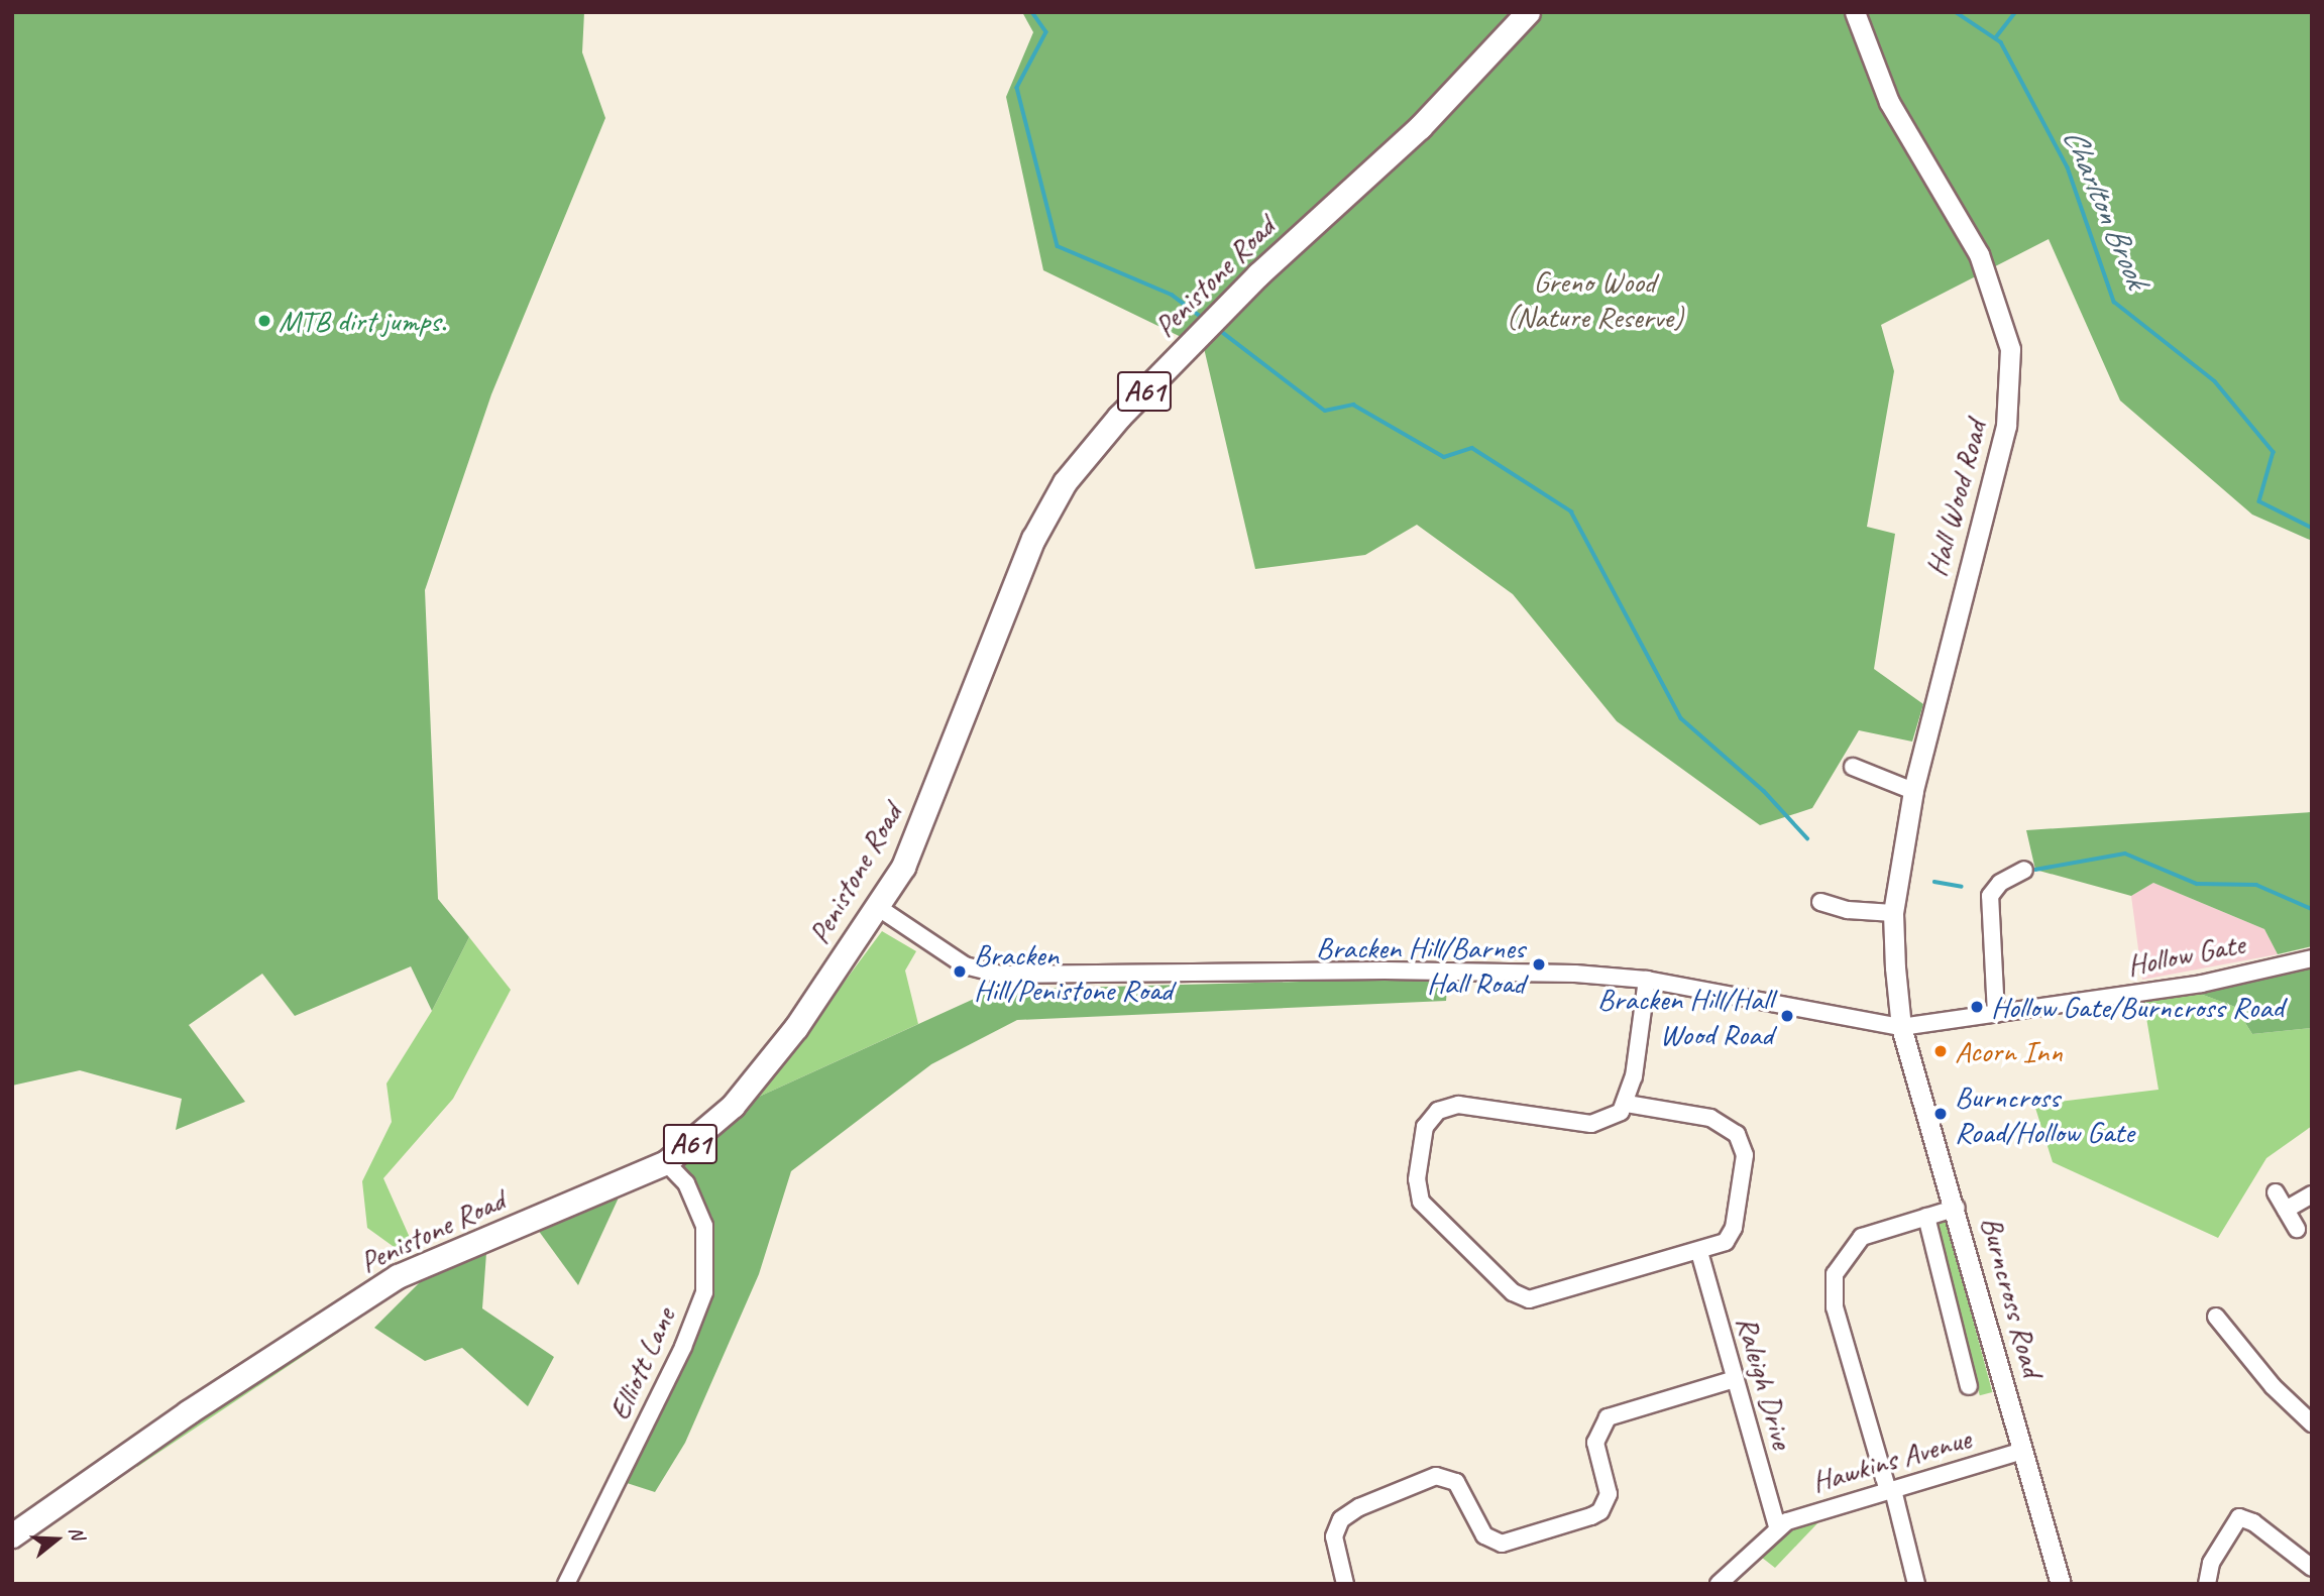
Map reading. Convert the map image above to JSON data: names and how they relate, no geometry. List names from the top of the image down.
{
  "streets": {
    "highway": ["Penistone Road", "A61"],
    "main road": ["Hall Wood Road", "Burncross Road"],
    "street": [
      "Hollow Gate",
      "Elliott Lane",
      "Raleigh Drive",
      "Hawkins Avenue"
    ]
  },
  "crossings": [
    ["Penistone Road", "Hollow Gate"],
    ["Penistone Road", "Elliott Lane"],
    ["Hall Wood Road", "Hollow Gate"],
    ["Hall Wood Road", "Burncross Road"],
    ["Hollow Gate", "Burncross Road"],
    ["Burncross Road", "Hawkins Avenue"],
    ["Raleigh Drive", "Hawkins Avenue"]
  ],
  "water": ["Charlton Brook"],
  "parks": ["Greno Wood (Nature Reserve)"],
  "places": [
    "MTB dirt jumps.",
    "Bracken Hill/Barnes Hall Road",
    "Bracken Hill/Penistone Road",
    "Hollow Gate/Burncross Road",
    "Bracken Hill/Hall Wood Road",
    "Acorn Inn",
    "Burncross Road/Hollow Gate"
  ],
  "north": "right"
}
